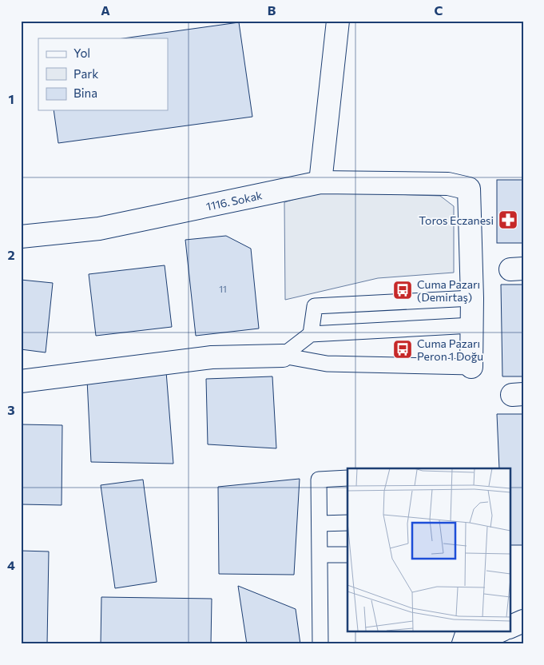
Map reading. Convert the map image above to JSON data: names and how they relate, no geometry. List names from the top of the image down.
{
  "streets": {
    "street": ["1116. Sokak"]
  },
  "places": {
    "pharmacy": ["Toros Eczanesi"],
    "bus stop": ["Cuma Pazarı (Demirtaş)", "Cuma Pazarı Peron 1 Doğu"]
  },
  "house_numbers": ["11"],
  "legend": ["Yol", "Park", "Bina"],
  "grid": {
    "columns": ["A", "B", "C"],
    "rows": [
      "1",
      "2",
      "3",
      "4"
    ]
  }
}
